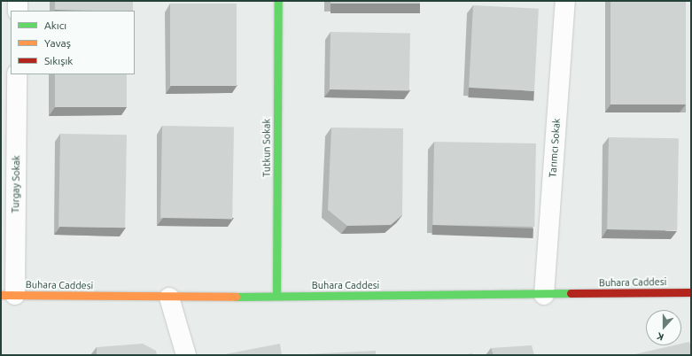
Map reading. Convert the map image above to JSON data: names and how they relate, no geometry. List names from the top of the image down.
{
  "streets": {
    "main road": ["Tutkun Sokak", "Buhara Caddesi"],
    "street": ["Tarımcı Sokak", "Turgay Sokak"]
  },
  "crossings": [
    ["Tutkun Sokak", "Buhara Caddesi"],
    ["Tarımcı Sokak", "Buhara Caddesi"],
    ["Turgay Sokak", "Buhara Caddesi"]
  ],
  "legend": ["Akıcı", "Yavaş", "Sıkışık"],
  "north": "bottom"
}
